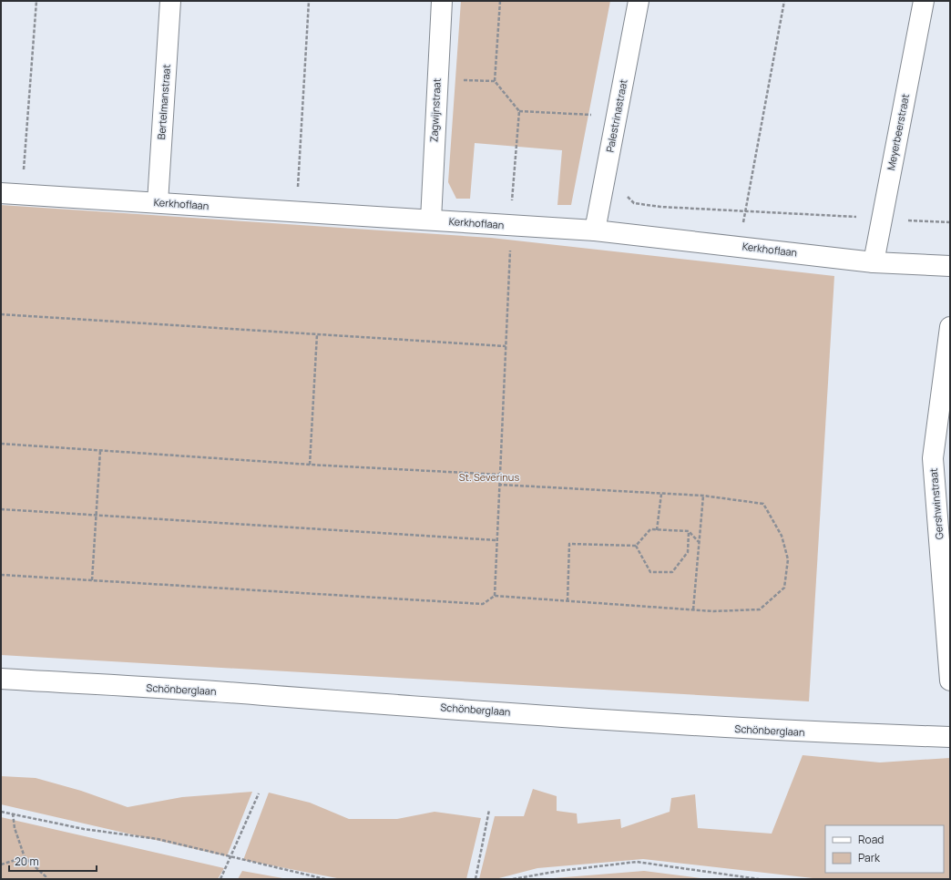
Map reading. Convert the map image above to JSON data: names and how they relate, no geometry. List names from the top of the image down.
{
  "streets": {
    "street": [
      "Bertelmanstraat",
      "Zagwijnstraat",
      "Palestrinastraat",
      "Meyerbeerstraat",
      "Kerkhoflaan",
      "Gershwinstraat",
      "Schönberglaan"
    ]
  },
  "crossings": [
    ["Bertelmanstraat", "Kerkhoflaan"],
    ["Zagwijnstraat", "Kerkhoflaan"],
    ["Palestrinastraat", "Kerkhoflaan"],
    ["Meyerbeerstraat", "Kerkhoflaan"]
  ],
  "parks": ["St. Severinus"],
  "legend": ["Road", "Park"],
  "scale_bar": "20 m"
}
